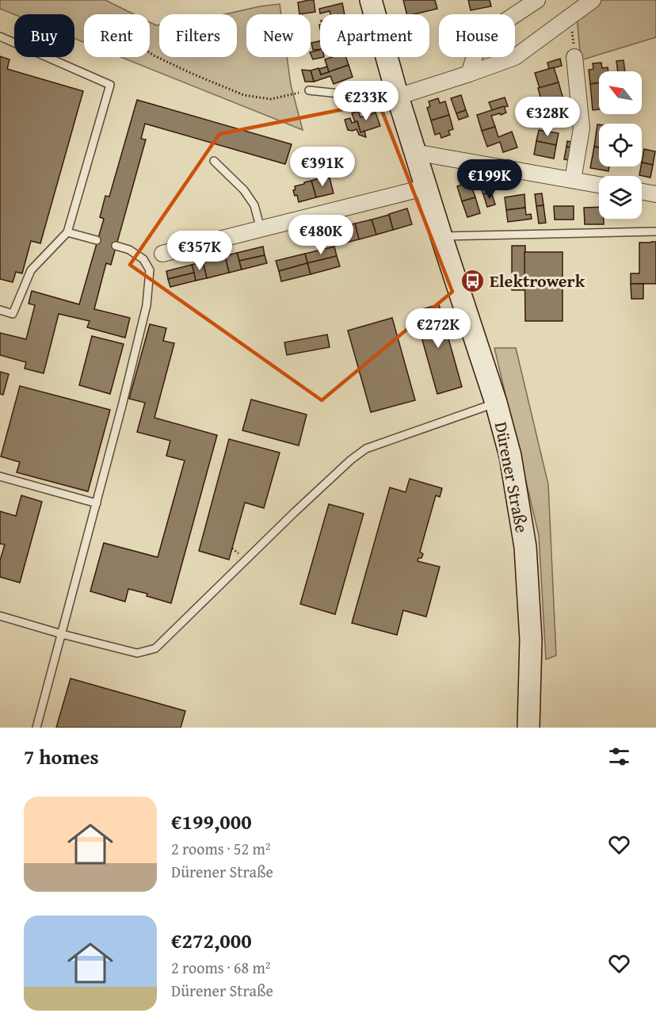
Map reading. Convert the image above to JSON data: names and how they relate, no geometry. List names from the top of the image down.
{
  "streets": {
    "street": ["Dürener Straße"]
  },
  "places": {
    "bus stop": ["Elektrowerk"]
  },
  "north": "top left",
  "page": {
    "chip": [
      "Buy",
      "Rent",
      "Filters",
      "New",
      "Apartment",
      "House"
    ],
    "price": [
      "€233K",
      "€328K",
      "€391K",
      "€199K",
      "€480K",
      "€357K",
      "€272K"
    ],
    "heading": "7 homes",
    "list": [
      {
        "name": "€199,000",
        "note": "2 rooms · 52 m² · Dürener Straße"
      },
      {
        "name": "€272,000",
        "note": "2 rooms · 68 m² · Dürener Straße"
      }
    ]
  }
}
